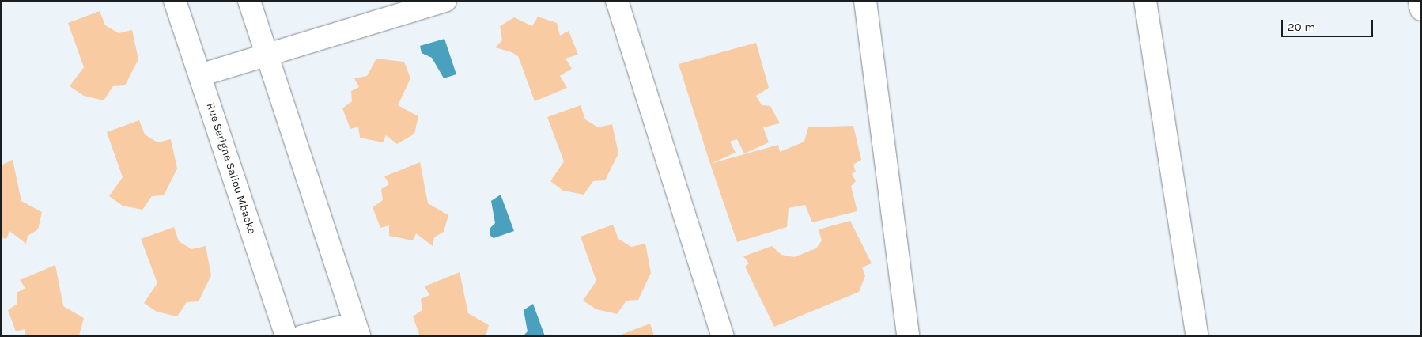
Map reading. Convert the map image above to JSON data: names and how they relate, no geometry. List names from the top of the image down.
{
  "streets": {
    "street": ["Rue Serigne Saliou Mbacke"]
  },
  "scale_bar": "20 m"
}
